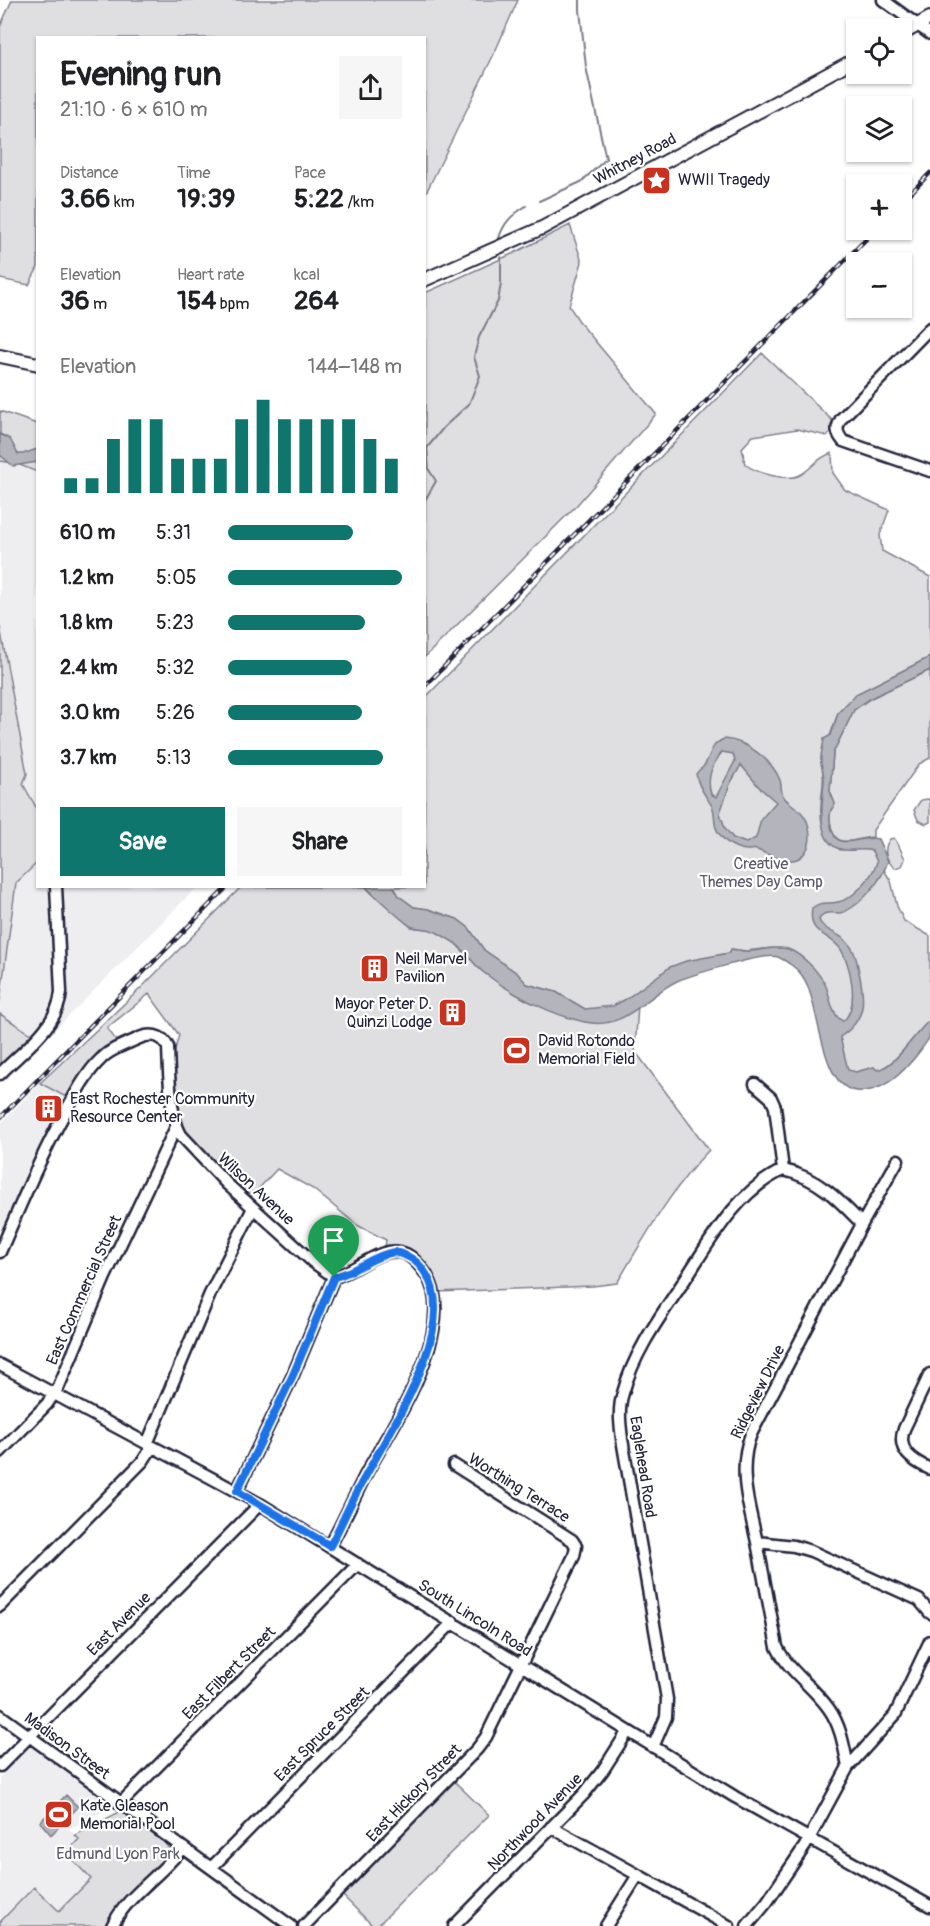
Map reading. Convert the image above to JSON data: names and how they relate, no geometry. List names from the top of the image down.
{
  "streets": {
    "main road": ["Whitney Road"],
    "street": [
      "Wilson Avenue",
      "East Commercial Street",
      "Ridgeview Drive",
      "Eaglehead Road",
      "Worthing Terrace",
      "South Lincoln Road",
      "East Avenue",
      "East Filbert Street",
      "East Spruce Street",
      "Madison Street",
      "East Hickory Street",
      "Northwood Avenue"
    ]
  },
  "crossings": [
    ["Wilson Avenue", "East Commercial Street"],
    ["East Commercial Street", "South Lincoln Road"],
    ["Eaglehead Road", "South Lincoln Road"],
    ["Worthing Terrace", "South Lincoln Road"],
    ["Worthing Terrace", "East Hickory Street"],
    ["South Lincoln Road", "East Avenue"],
    ["South Lincoln Road", "East Filbert Street"],
    ["South Lincoln Road", "East Spruce Street"],
    ["South Lincoln Road", "East Hickory Street"],
    ["South Lincoln Road", "Northwood Avenue"],
    ["East Avenue", "Madison Street"],
    ["East Filbert Street", "Madison Street"],
    ["East Spruce Street", "Madison Street"]
  ],
  "parks": ["Creative Themes Day Camp", "Edmund Lyon Park"],
  "places": {
    "place": ["WWII Tragedy"],
    "building": ["Neil Marvel Pavilion", "Mayor Peter D. Quinzi Lodge", "East Rochester Community Resource Center"],
    "sports": ["David Rotondo Memorial Field", "Kate Gleason Memorial Pool"]
  },
  "page": {
    "map_buttons": ["+", "−"],
    "heading": ["Evening run", "21:10 · 6 × 610 m"],
    "stats": [
      ["Distance", "3.66 km"],
      ["Time", "19:39"],
      ["Pace", "5:22 /km"],
      ["Elevation", "36 m"],
      ["Heart rate", "154 bpm"],
      ["kcal", "264"]
    ],
    "chart": ["Elevation", "144–148 m"],
    "list": [
      {
        "name": "610 m",
        "note": "5:31"
      },
      {
        "name": "1.2 km",
        "note": "5:05"
      },
      {
        "name": "1.8 km",
        "note": "5:23"
      },
      {
        "name": "2.4 km",
        "note": "5:32"
      },
      {
        "name": "3.0 km",
        "note": "5:26"
      },
      {
        "name": "3.7 km",
        "note": "5:13"
      }
    ],
    "buttons": ["Save", "Share"]
  }
}
